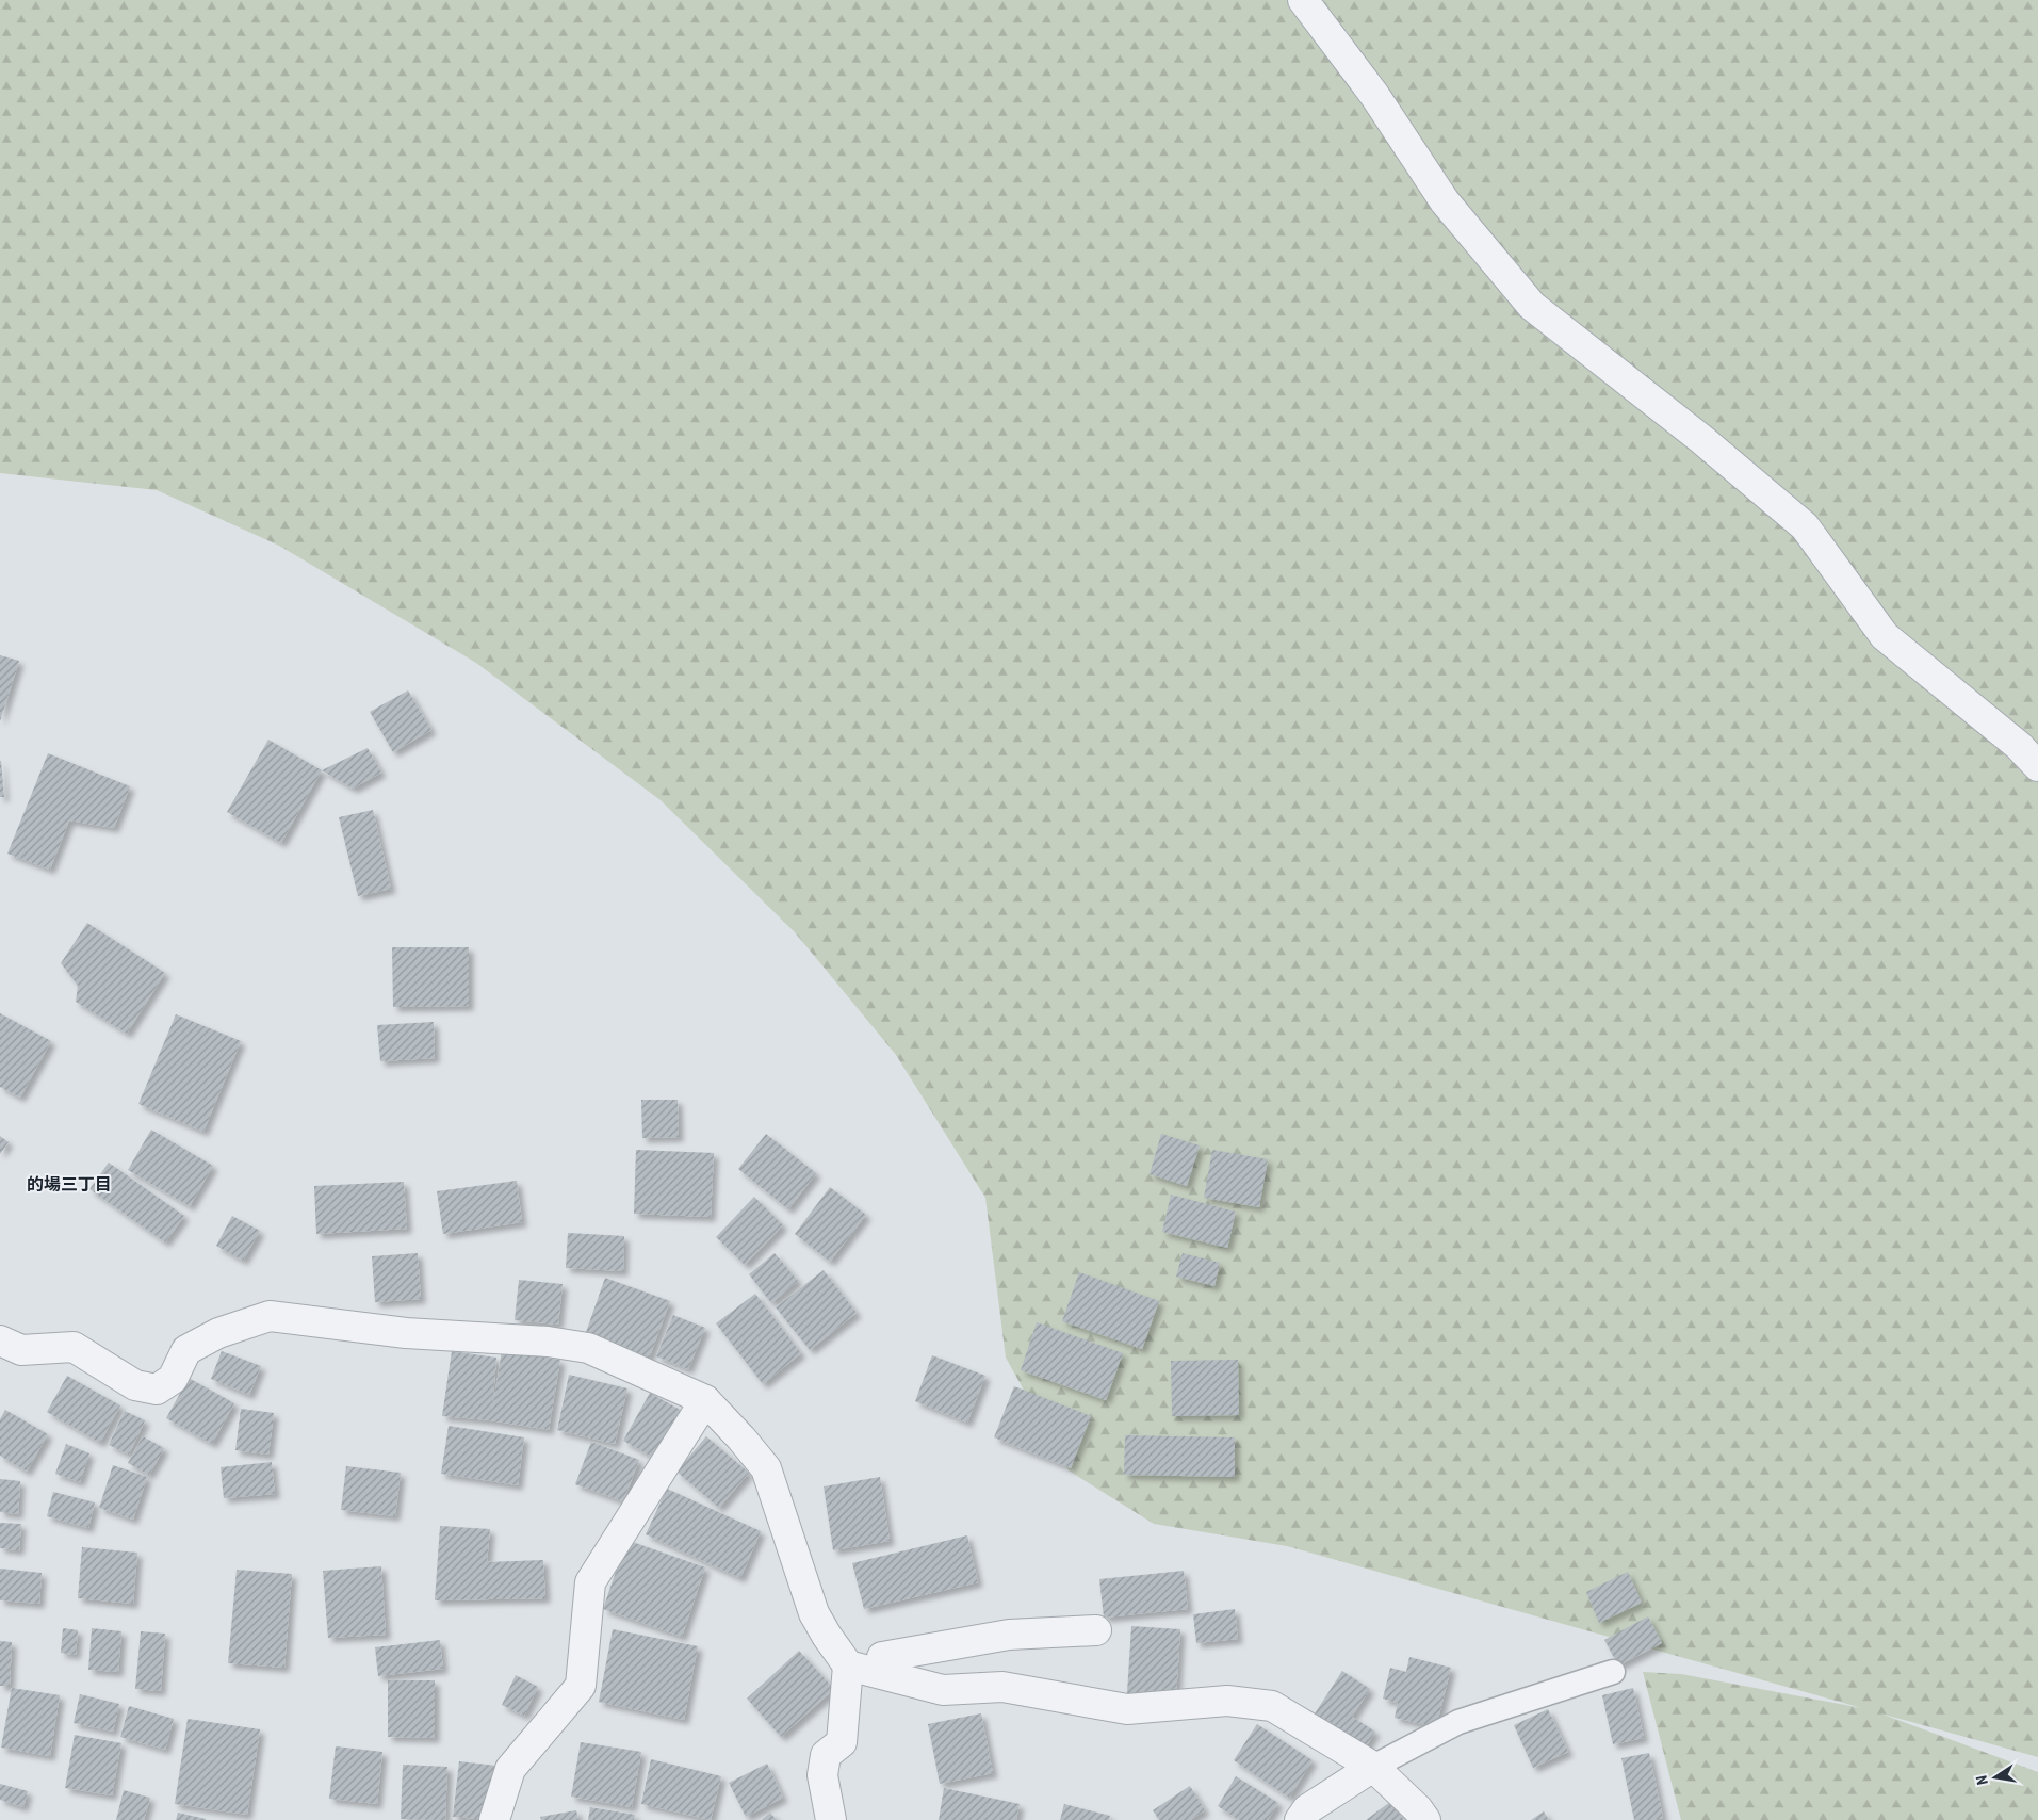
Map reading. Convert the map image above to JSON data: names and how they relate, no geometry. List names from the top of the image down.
{
  "districts": ["的場三丁目"],
  "north": "left"
}
